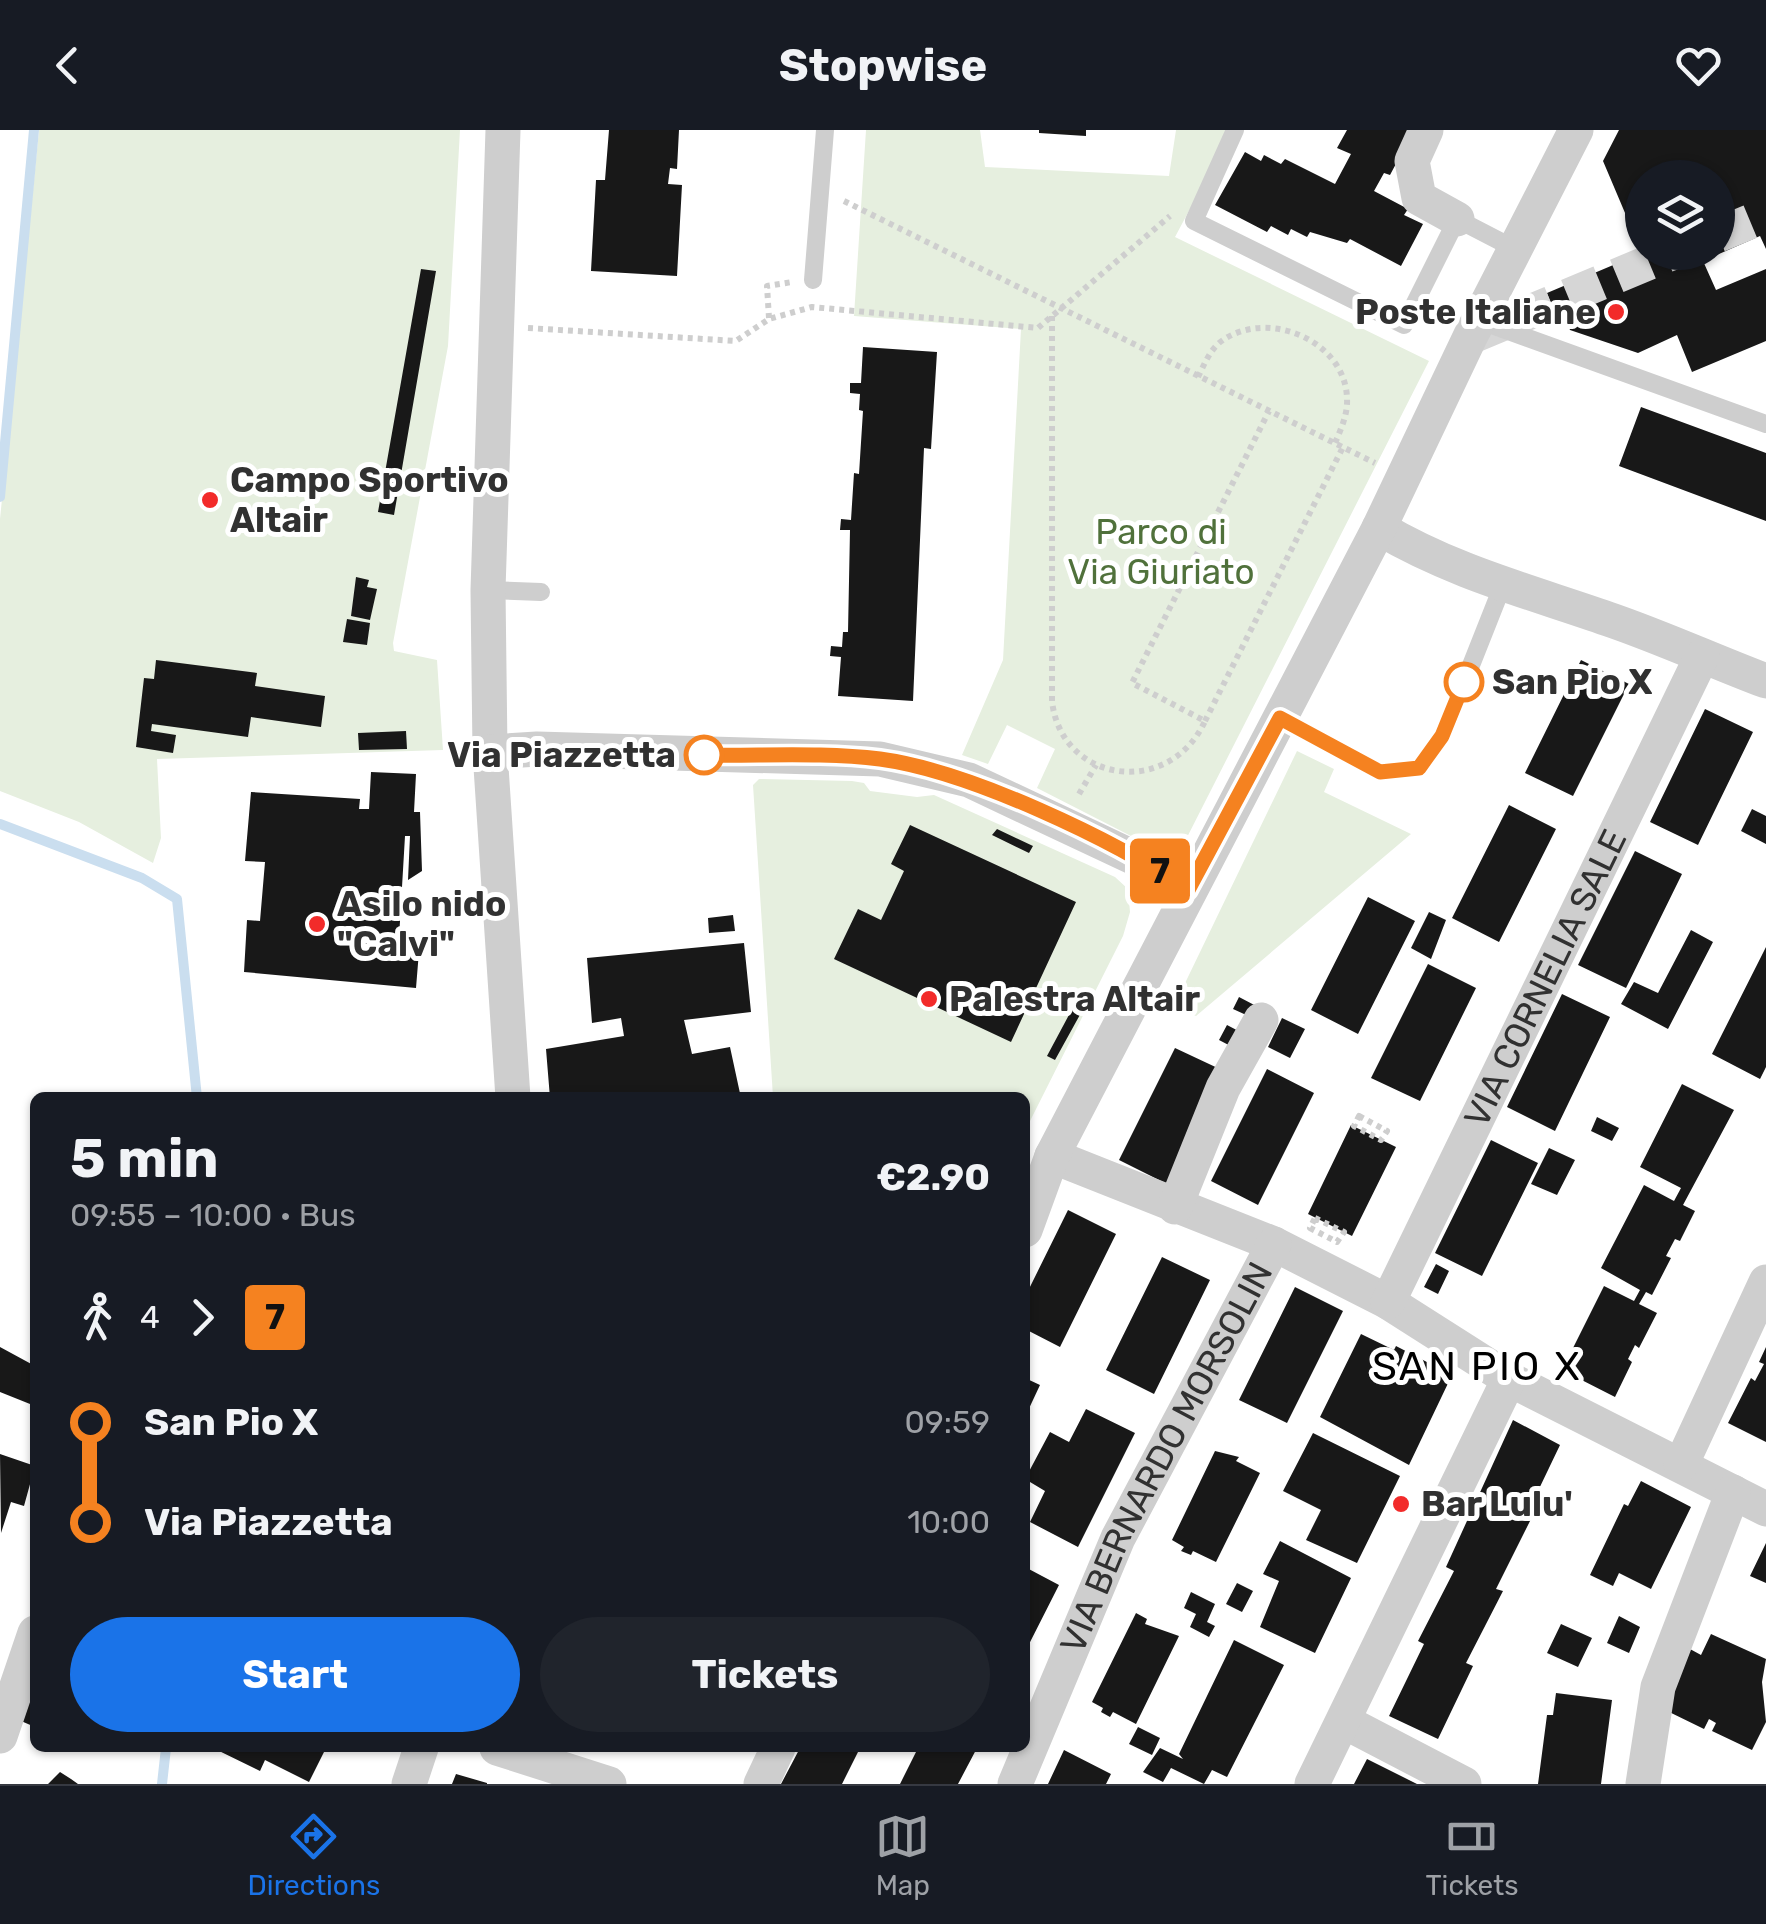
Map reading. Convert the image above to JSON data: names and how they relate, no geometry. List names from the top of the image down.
{
  "streets": {
    "street": ["VIA CORNELIA SALE", "VIA BERNARDO MORSOLIN"]
  },
  "districts": ["SAN PIO X"],
  "parks": ["Parco di Via Giuriato"],
  "places": [
    "Poste Italiane",
    "Campo Sportivo Altair",
    "San Pio X",
    "Via Piazzetta",
    "Asilo nido \"Calvi\"",
    "Palestra Altair",
    "Bar Lulu'"
  ],
  "lines": ["bus line 7"],
  "page": {
    "header": "Stopwise",
    "on_map": "7",
    "heading": ["5 min", "09:55 – 10:00 · Bus", "€2.90"],
    "legs": ["4", "7"],
    "list": [
      {
        "name": "San Pio X",
        "value": "09:59"
      },
      {
        "name": "Via Piazzetta",
        "value": "10:00"
      }
    ],
    "buttons": ["Start", "Tickets"],
    "tabs": ["Directions", "Map", "Tickets"]
  }
}
